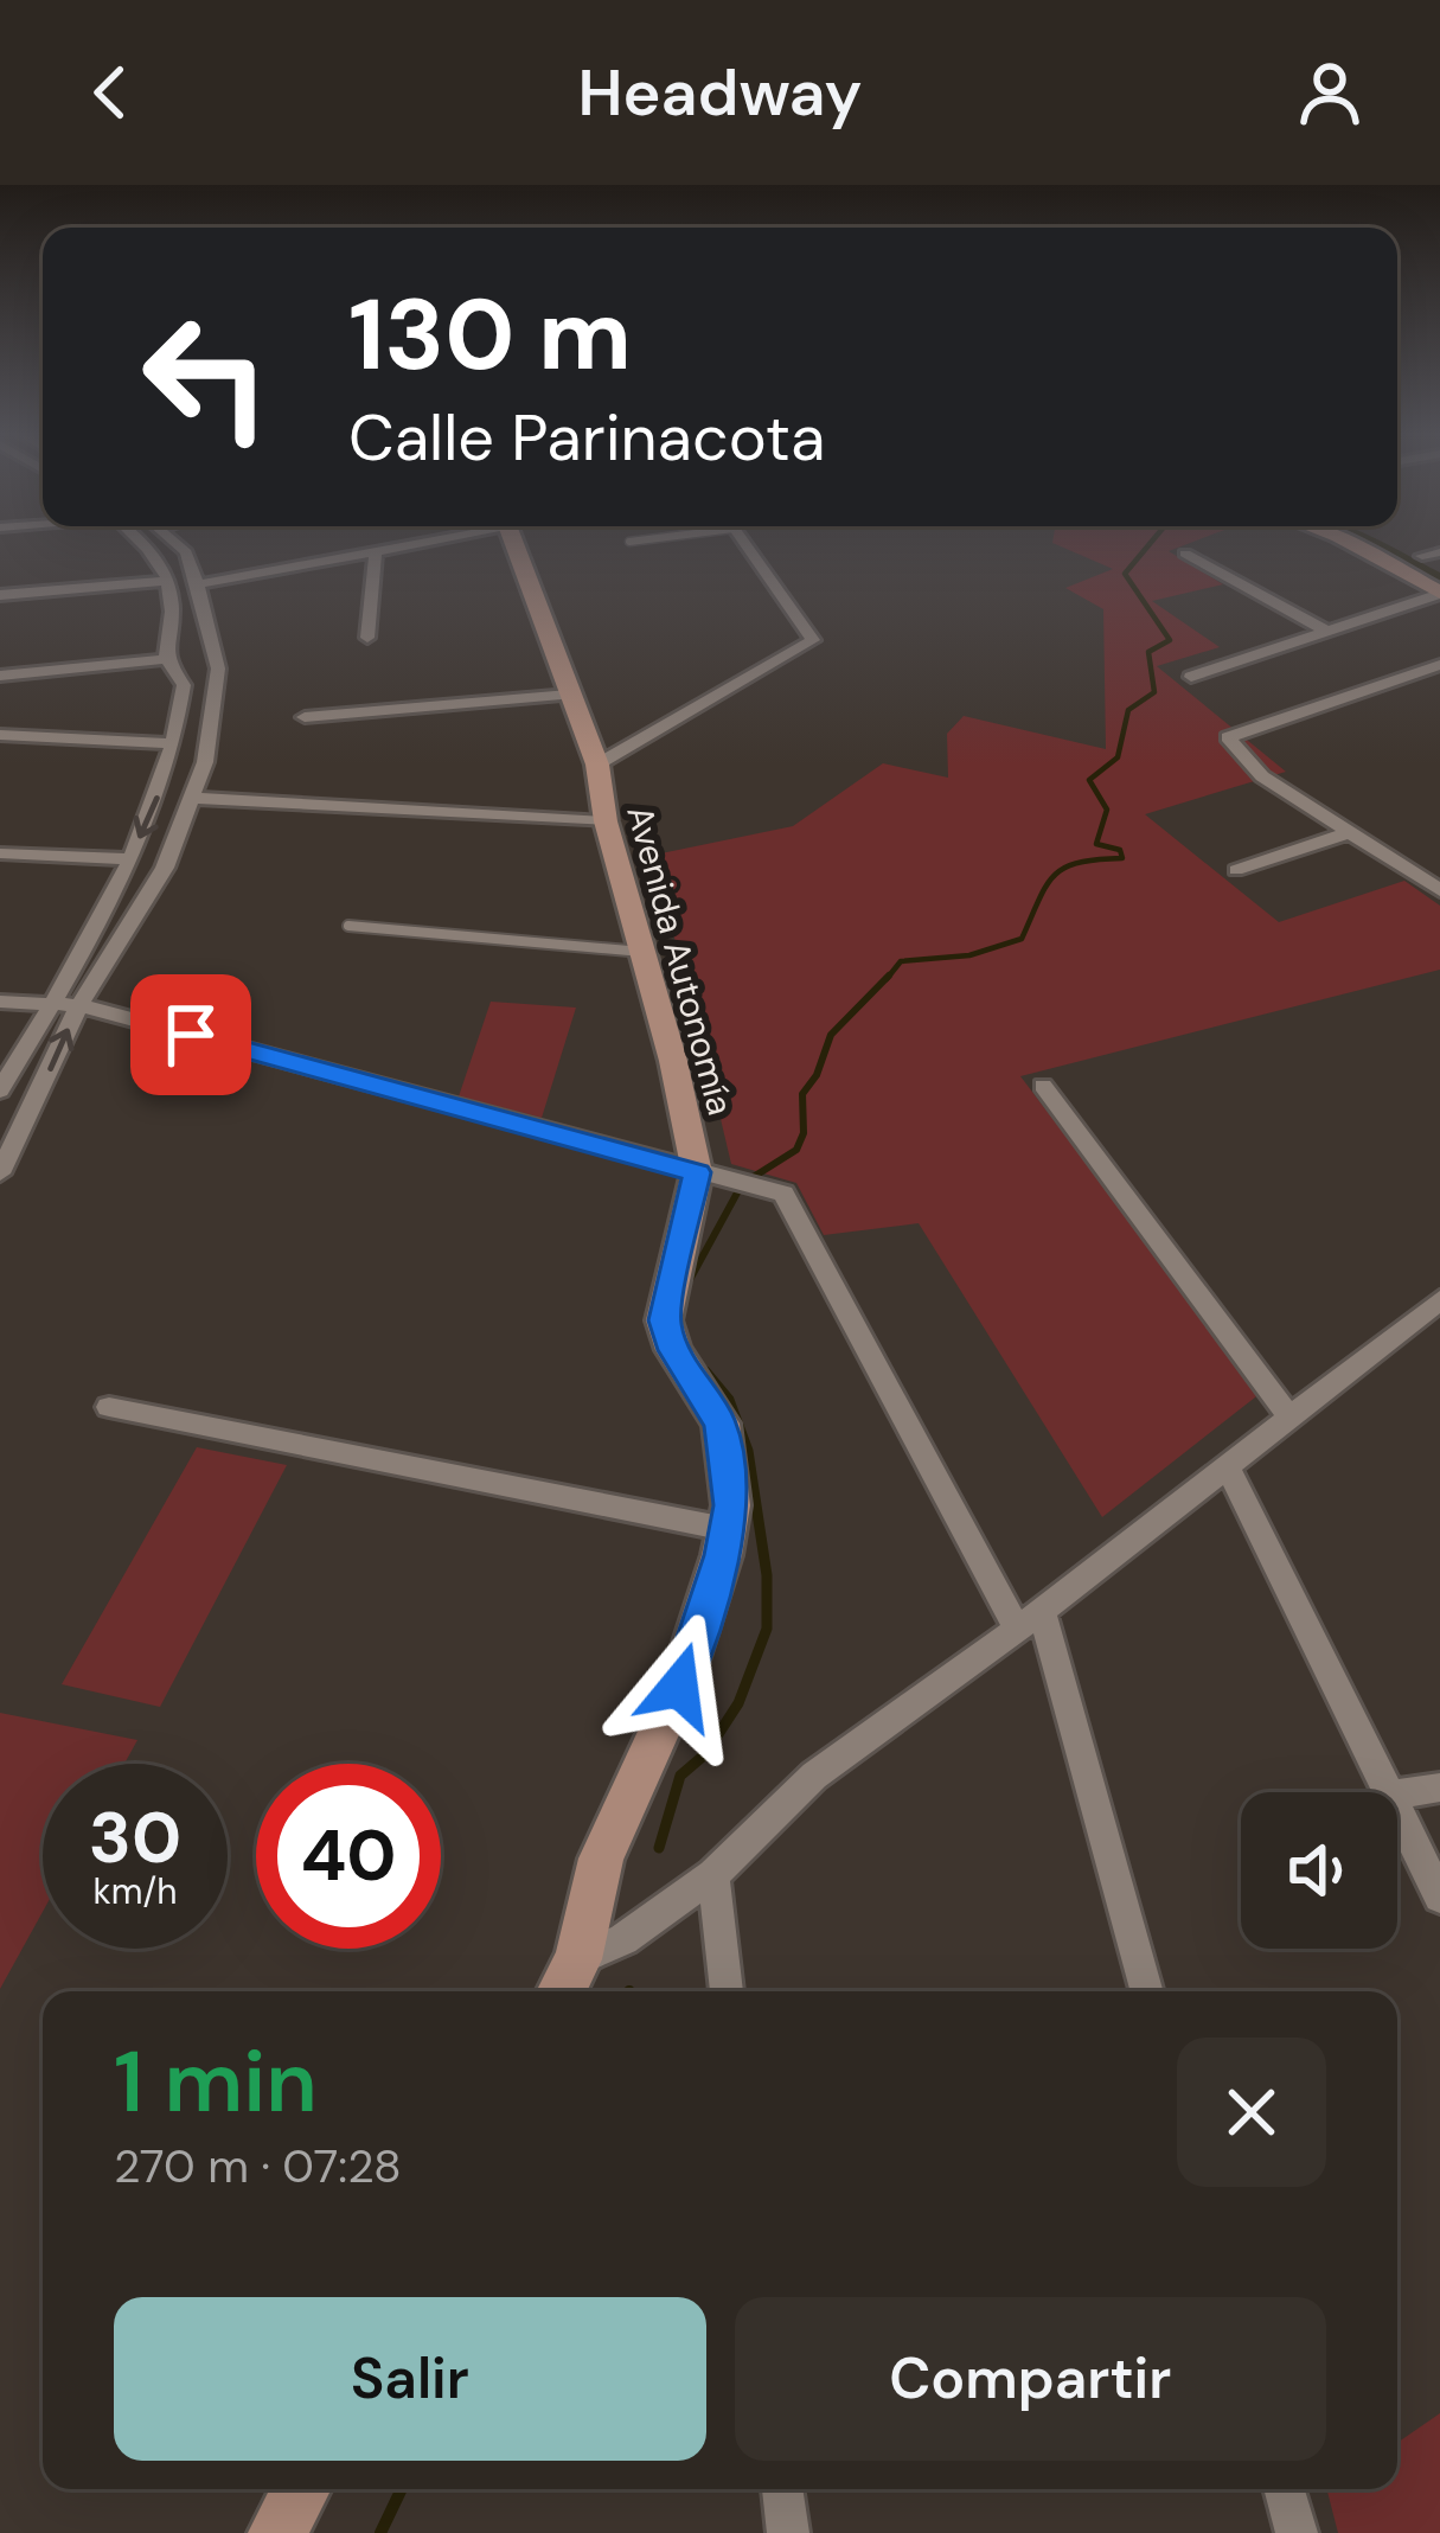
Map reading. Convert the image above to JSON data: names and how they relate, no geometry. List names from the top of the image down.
{
  "streets": {
    "street": ["Avenida Autonomía"]
  },
  "page": {
    "header": "Headway",
    "turn": ["130 m", "Calle Parinacota"],
    "speed": "30 km/h",
    "limit": "40",
    "heading": ["1 min", "270 m · 07:28"],
    "buttons": ["Salir", "Compartir"]
  }
}
